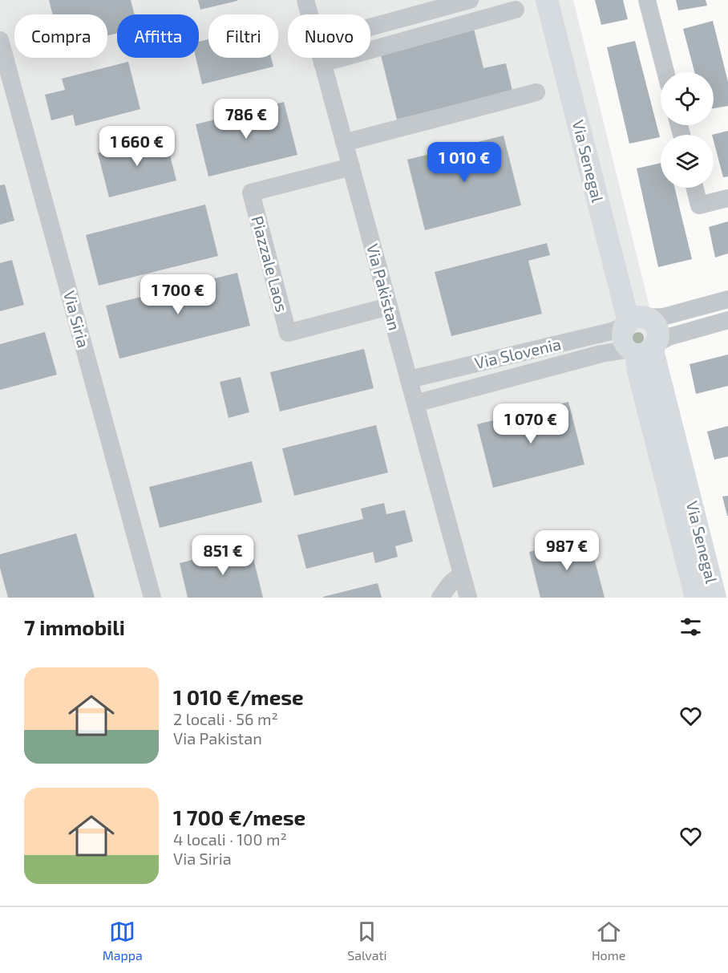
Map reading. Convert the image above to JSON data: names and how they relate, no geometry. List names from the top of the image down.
{
  "streets": {
    "main road": ["Via Senegal"],
    "street": [
      "Piazzale Laos",
      "Via Pakistan",
      "Via Siria",
      "Via Slovenia"
    ]
  },
  "crossings": [
    ["Via Senegal", "Via Slovenia"],
    ["Piazzale Laos", "Via Pakistan"],
    ["Via Pakistan", "Via Slovenia"]
  ],
  "page": {
    "chip": [
      "Compra",
      "Affitta",
      "Filtri",
      "Nuovo"
    ],
    "price": [
      "786 €",
      "1 660 €",
      "1 010 €",
      "1 700 €",
      "1 070 €",
      "987 €",
      "851 €"
    ],
    "heading": "7 immobili",
    "list": [
      {
        "name": "1 010 €/mese",
        "note": "2 locali · 56 m² · Via Pakistan"
      },
      {
        "name": "1 700 €/mese",
        "note": "4 locali · 100 m² · Via Siria"
      }
    ],
    "tabs": ["Mappa", "Salvati", "Home"]
  }
}
